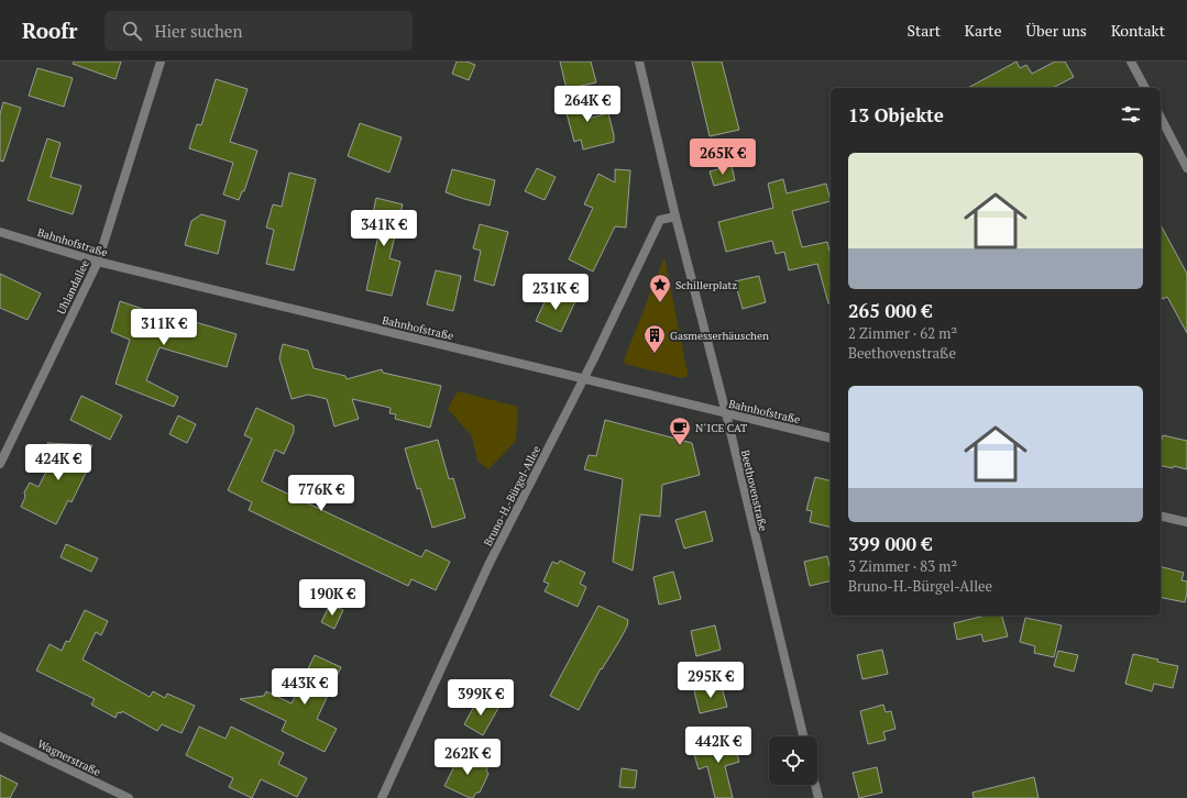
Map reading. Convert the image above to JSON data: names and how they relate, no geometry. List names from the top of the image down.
{
  "streets": {
    "street": [
      "Bahnhofstraße",
      "Uhlandallee",
      "Beethovenstraße",
      "Bruno-H.-Bürgel-Allee",
      "Wagnerstraße"
    ]
  },
  "crossings": [
    ["Bahnhofstraße", "Uhlandallee"],
    ["Bahnhofstraße", "Beethovenstraße"],
    ["Bahnhofstraße", "Bruno-H.-Bürgel-Allee"],
    ["Beethovenstraße", "Bruno-H.-Bürgel-Allee"]
  ],
  "places": {
    "place": ["Schillerplatz"],
    "building": ["Gasmesserhäuschen"],
    "cafe": ["N´ICE CAT"]
  },
  "page": {
    "header": "Roofr",
    "search": "Hier suchen",
    "nav": [
      "Start",
      "Karte",
      "Über uns",
      "Kontakt"
    ],
    "price": [
      "264K €",
      "265K €",
      "341K €",
      "231K €",
      "311K €",
      "424K €",
      "776K €",
      "190K €",
      "295K €",
      "443K €",
      "399K €",
      "442K €",
      "262K €"
    ],
    "heading": "13 Objekte",
    "list": [
      {
        "name": "265 000 €",
        "note": "2 Zimmer · 62 m² · Beethovenstraße"
      },
      {
        "name": "399 000 €",
        "note": "3 Zimmer · 83 m² · Bruno-H.-Bürgel-Allee"
      }
    ]
  }
}
